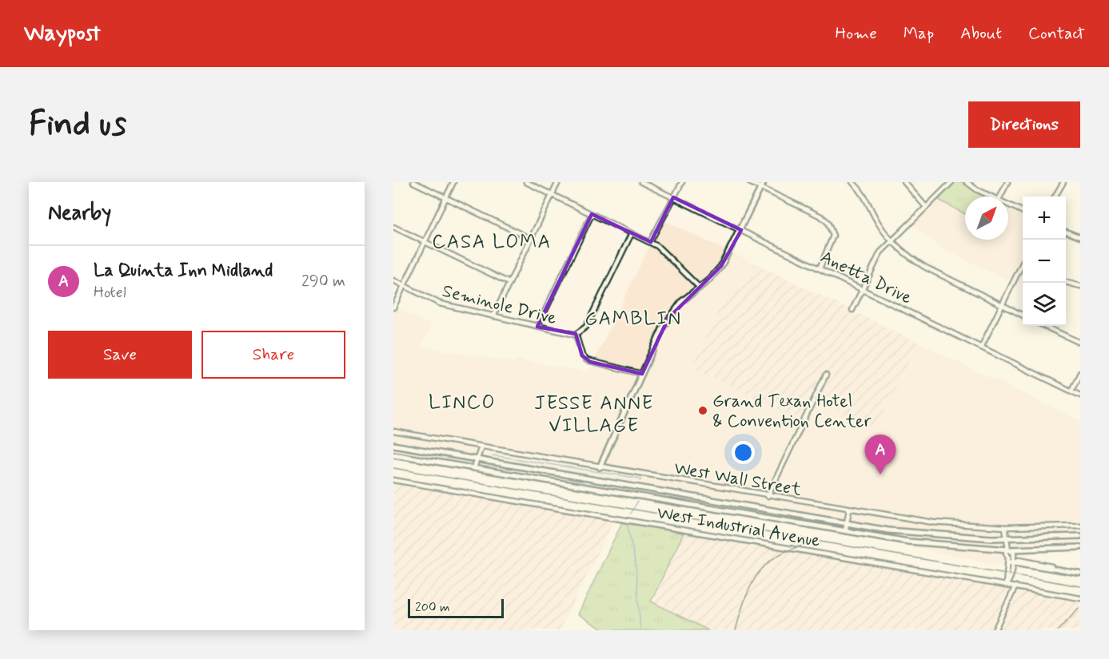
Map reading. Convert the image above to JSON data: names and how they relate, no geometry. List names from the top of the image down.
{
  "streets": {
    "main road": ["West Wall Street"],
    "street": ["Anetta Drive", "Seminole Drive", "West Industrial Avenue"]
  },
  "districts": [
    "CASA LOMA",
    "GAMBLIN",
    "LINCO",
    "JESSE ANNE VILLAGE"
  ],
  "places": ["Grand Texan Hotel & Convention Center"],
  "scale_bar": "200 m",
  "north": "top right",
  "page": {
    "header": "Waypost",
    "nav": [
      "Home",
      "Map",
      "About",
      "Contact"
    ],
    "buttons": [
      "Directions",
      ["Save", "Share"]
    ],
    "title": "Find us",
    "heading": "Nearby",
    "map_buttons": ["+", "−"],
    "list": [
      {
        "mark": "A",
        "name": "La Quinta Inn Midland",
        "note": "Hotel",
        "value": "290 m"
      }
    ],
    "pins": "A",
    "scale": "200 m"
  }
}
